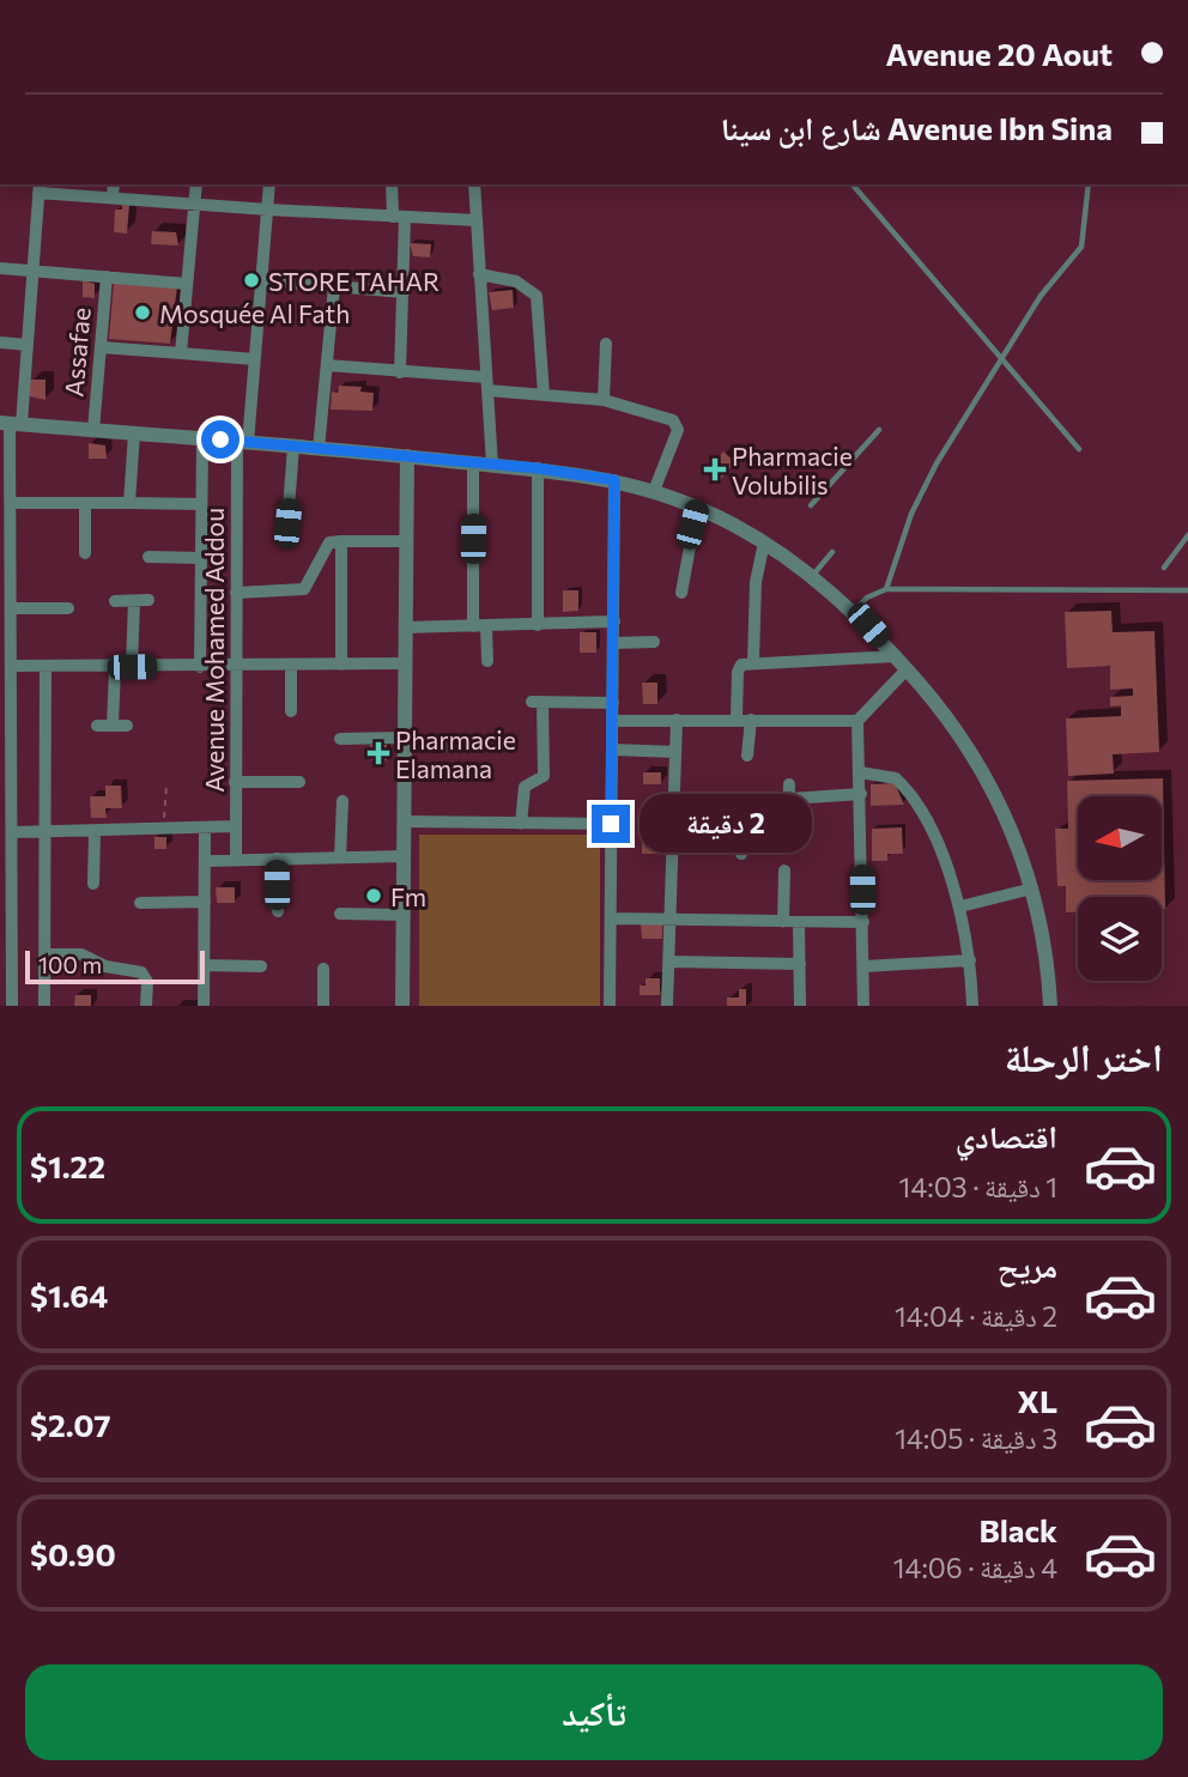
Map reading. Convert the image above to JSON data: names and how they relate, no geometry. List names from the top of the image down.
{
  "streets": {
    "street": ["Assafae", "Avenue Mohamed Addou"]
  },
  "places": {
    "other": ["STORE TAHAR", "Mosquée Al Fath", "Fm"],
    "health": ["Pharmacie Volubilis", "Pharmacie Elamana"]
  },
  "scale_bar": "100 m",
  "north": "left",
  "page": {
    "banner": ["Avenue 20 Aout", "Avenue Ibn Sina شارع ابن سينا"],
    "bubble": "2 دقيقة",
    "scale": "100 m",
    "heading": "اختر الرحلة",
    "list": [
      {
        "name": "اقتصادي",
        "note": "1 دقيقة · 14:03",
        "value": "$1.22"
      },
      {
        "name": "مريح",
        "note": "2 دقيقة · 14:04",
        "value": "$1.64"
      },
      {
        "name": "XL",
        "note": "3 دقيقة · 14:05",
        "value": "$2.07"
      },
      {
        "name": "Black",
        "note": "4 دقيقة · 14:06",
        "value": "$0.90"
      }
    ],
    "buttons": "تأكيد"
  }
}
